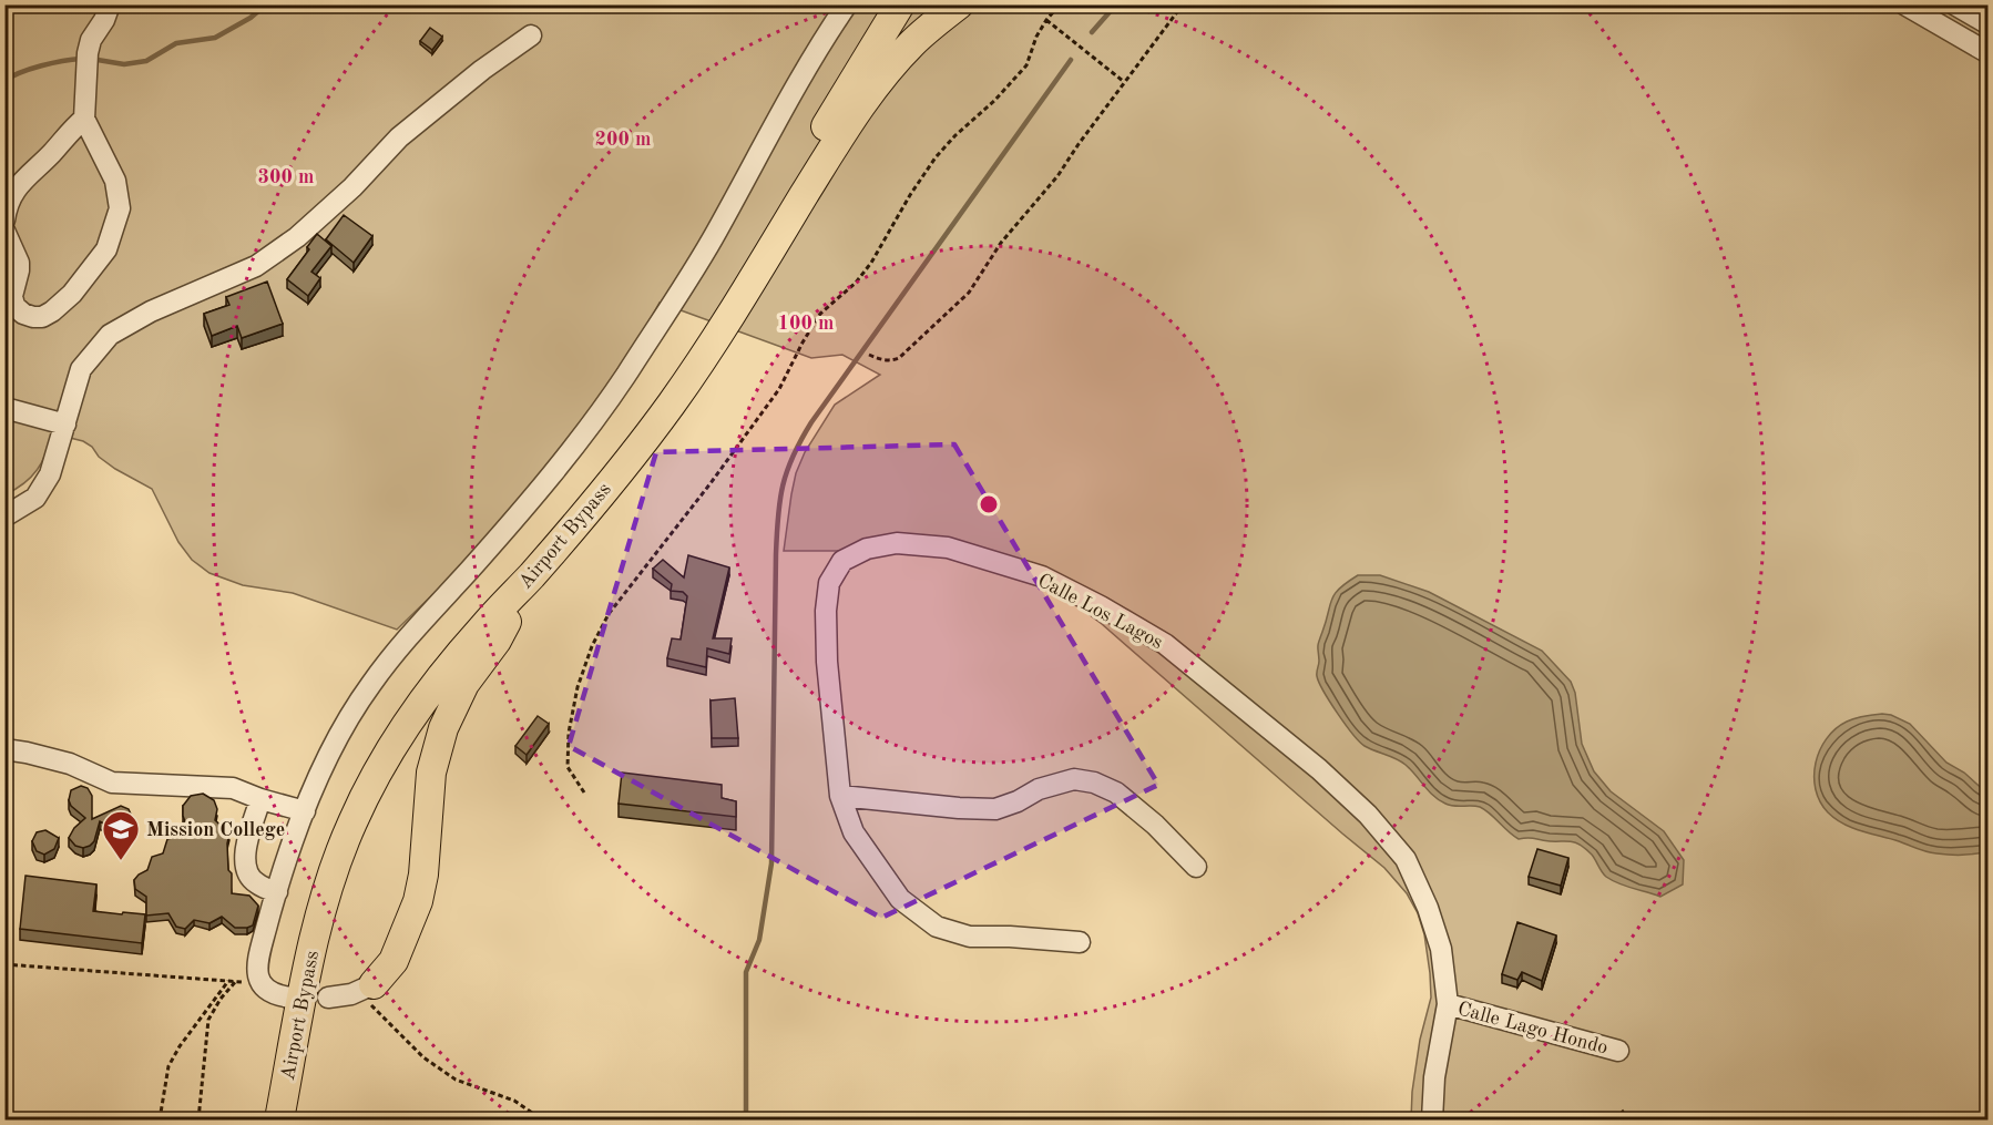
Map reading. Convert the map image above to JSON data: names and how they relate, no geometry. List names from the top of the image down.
{
  "streets": {
    "highway": ["Airport Bypass"],
    "street": ["Calle Los Lagos", "Calle Lago Hondo"]
  },
  "crossings": [
    ["Calle Los Lagos", "Calle Lago Hondo"]
  ],
  "places": {
    "school or university": ["Mission College"]
  },
  "rings": ["200 m", "300 m", "100 m"]
}
